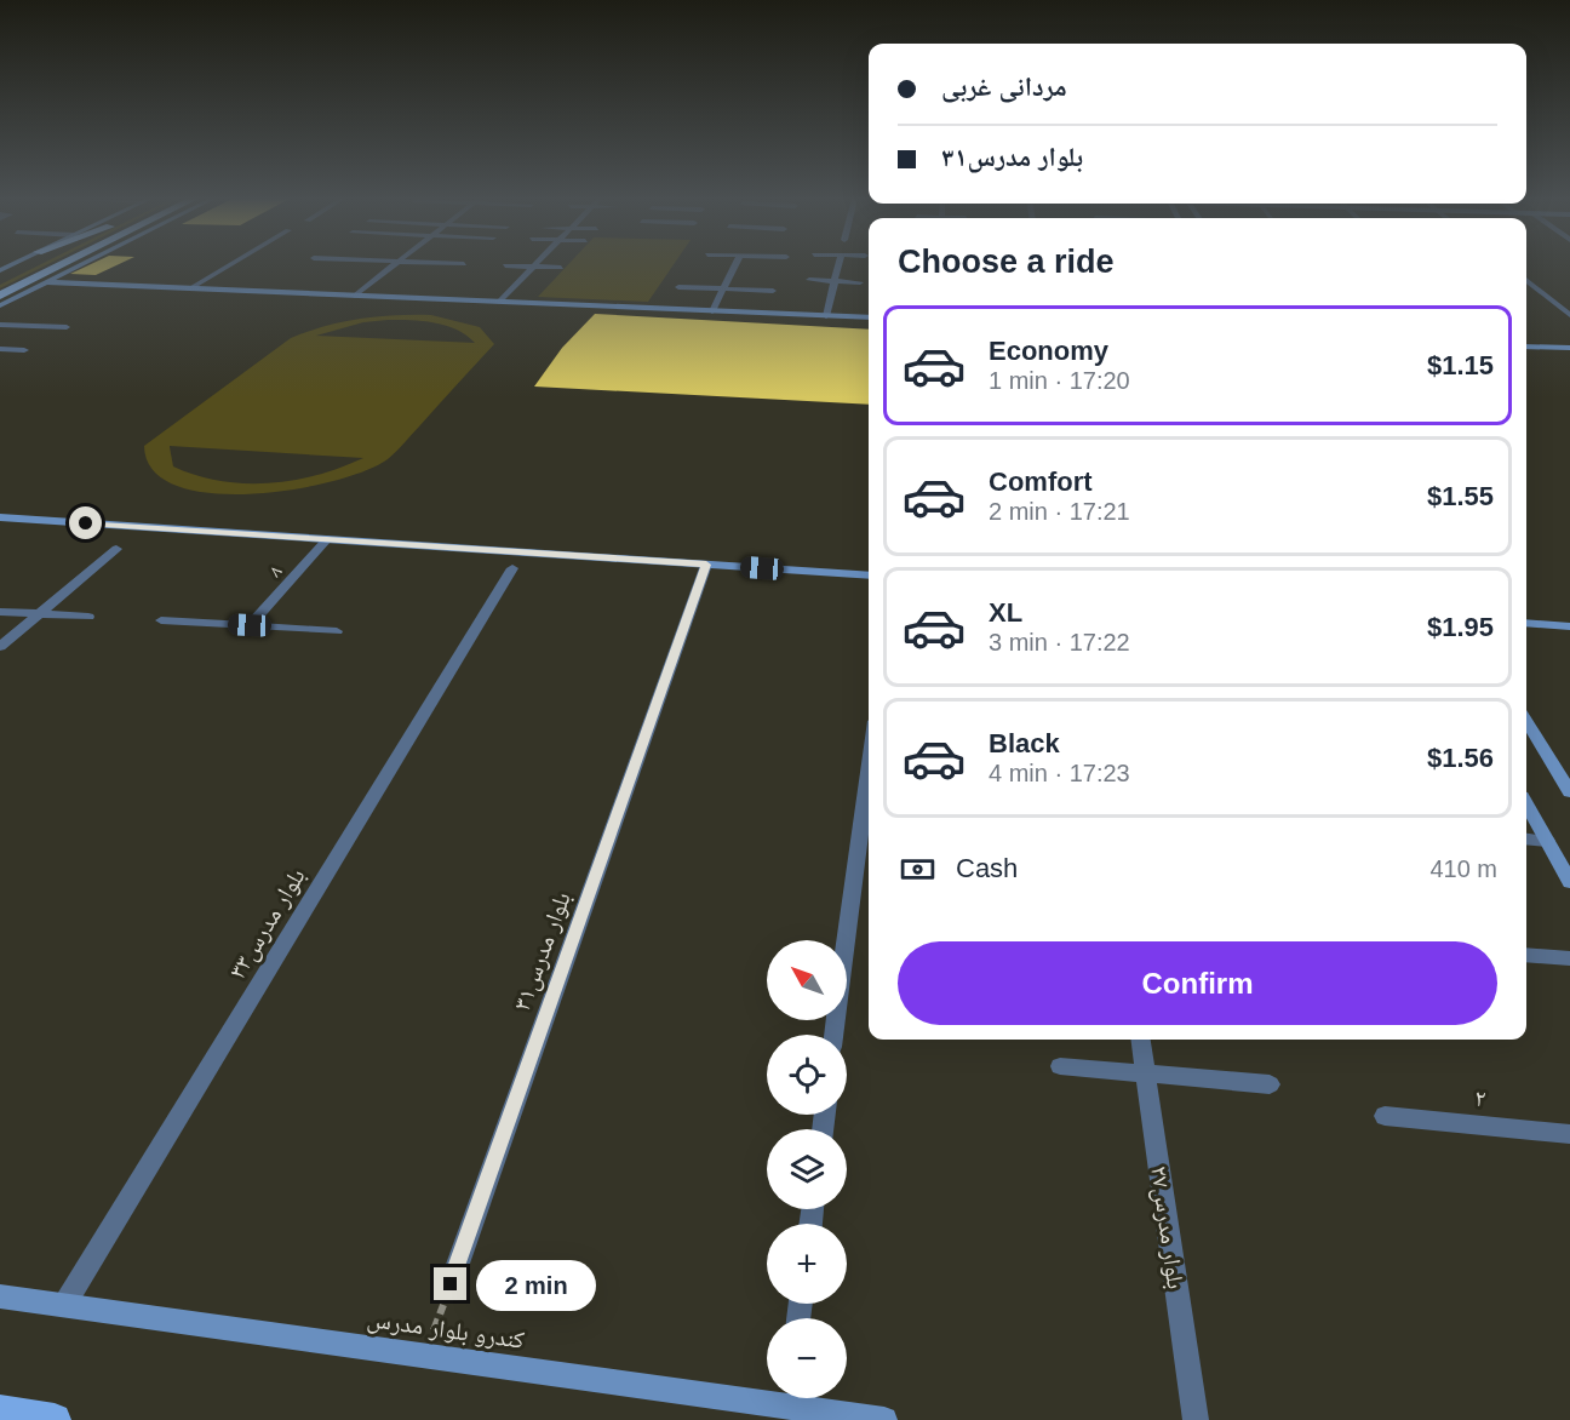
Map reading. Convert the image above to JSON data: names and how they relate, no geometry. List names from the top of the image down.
{
  "streets": {
    "street": [
      "۸",
      "بلوار مدرس۳۳",
      "بلوار مدرس۳۱",
      "۲",
      "بلوار مدرس۲۷",
      "کندرو بلوار مدرس"
    ]
  },
  "crossings": [
    ["بلوار مدرس۳۳", "کندرو بلوار مدرس"]
  ],
  "north": "top left",
  "page": {
    "banner": ["مردانی غربی", "بلوار مدرس۳۱"],
    "heading": "Choose a ride",
    "list": [
      {
        "name": "Economy",
        "note": "1 min · 17:20",
        "value": "$1.15"
      },
      {
        "name": "Comfort",
        "note": "2 min · 17:21",
        "value": "$1.55"
      },
      {
        "name": "XL",
        "note": "3 min · 17:22",
        "value": "$1.95"
      },
      {
        "name": "Black",
        "note": "4 min · 17:23",
        "value": "$1.56"
      }
    ],
    "pay": ["Cash", "410 m"],
    "buttons": "Confirm",
    "map_buttons": ["+", "−"],
    "bubble": "2 min"
  }
}
